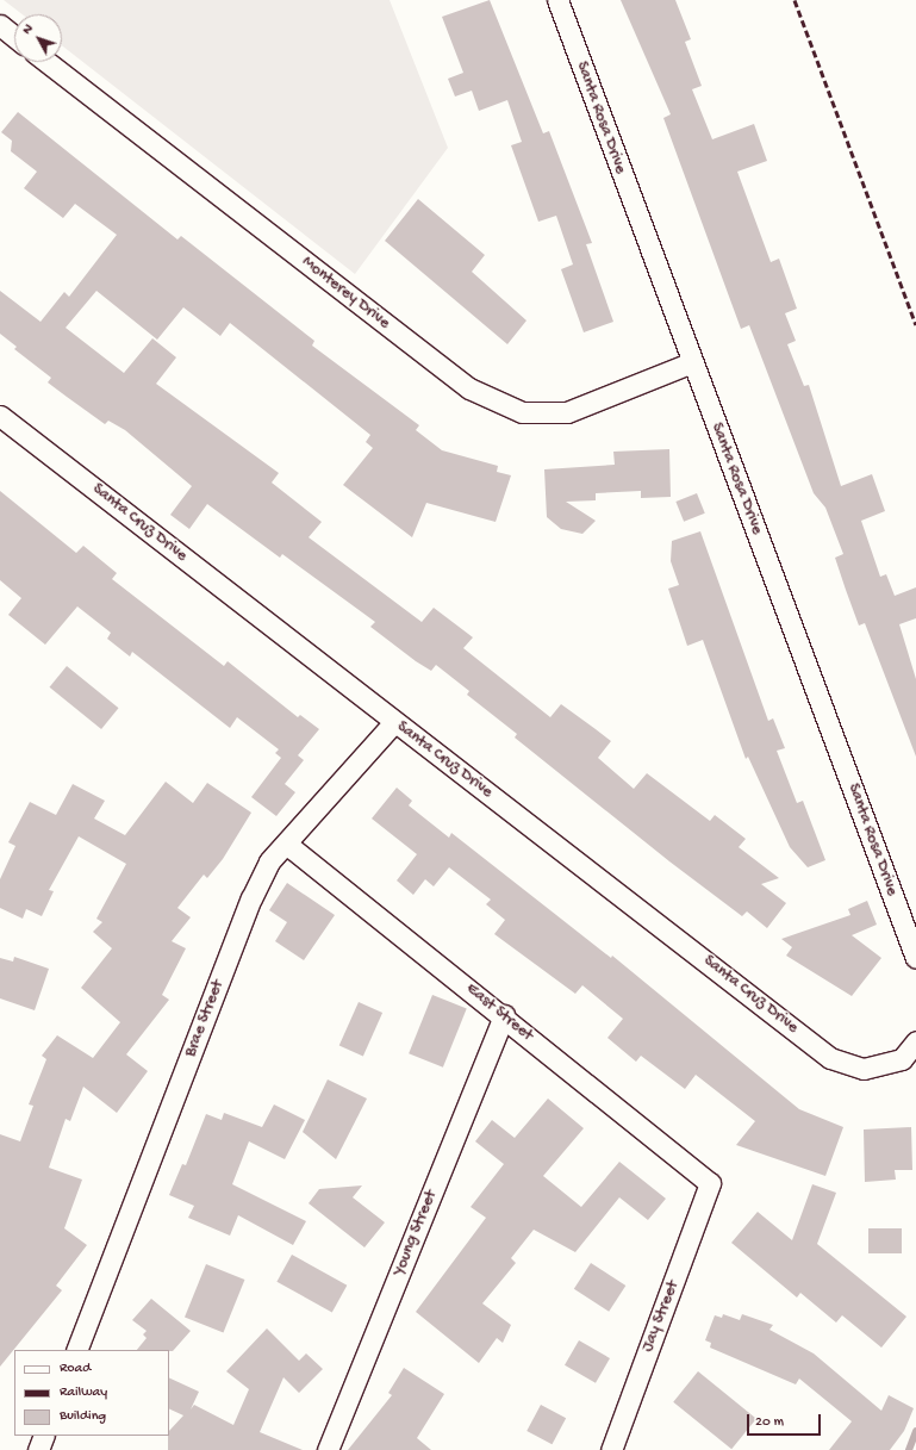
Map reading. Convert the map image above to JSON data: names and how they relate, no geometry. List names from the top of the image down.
{
  "streets": {
    "street": [
      "Santa Rosa Drive",
      "Monterey Drive",
      "Santa Cruz Drive",
      "East Street",
      "Brae Street",
      "Young Street",
      "Jay Street"
    ]
  },
  "crossings": [
    ["Santa Rosa Drive", "Monterey Drive"],
    ["Santa Cruz Drive", "Brae Street"],
    ["East Street", "Brae Street"],
    ["East Street", "Young Street"],
    ["East Street", "Jay Street"]
  ],
  "legend": ["Road", "Railway", "Building"],
  "scale_bar": "20 m",
  "north": "top left"
}
